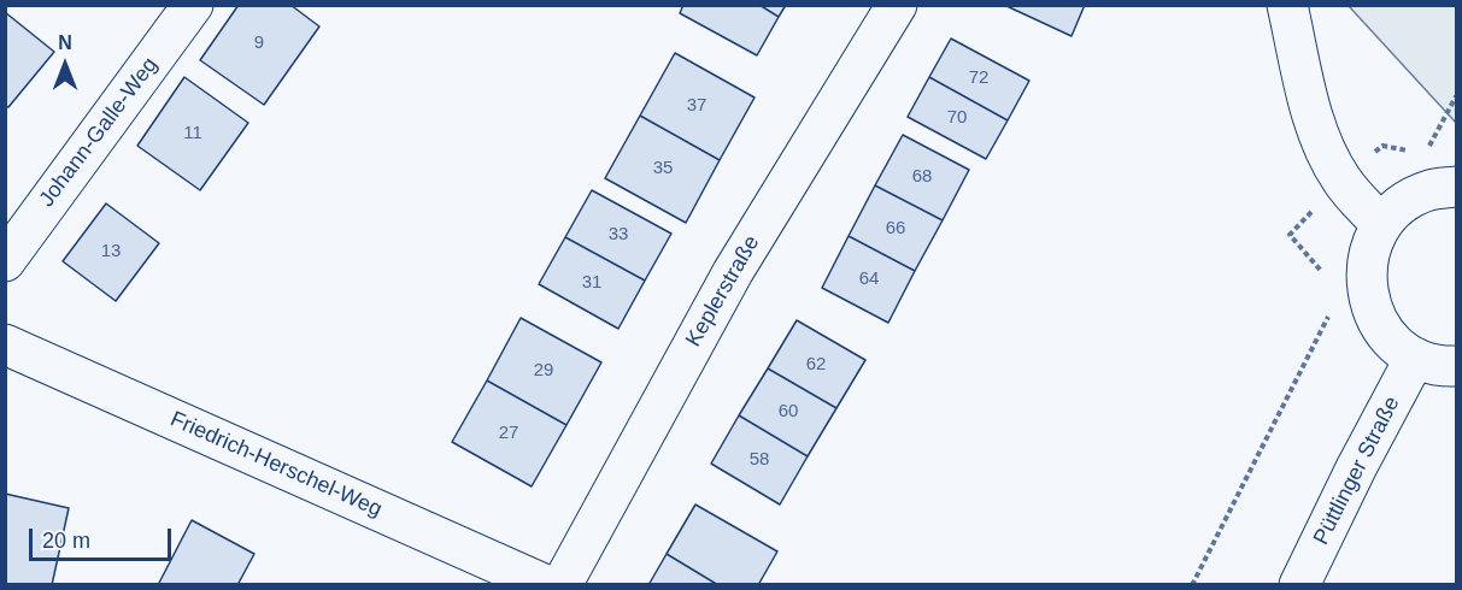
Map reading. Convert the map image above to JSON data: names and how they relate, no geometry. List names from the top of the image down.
{
  "streets": {
    "street": [
      "Johann-Galle-Weg",
      "Keplerstraße",
      "Friedrich-Herschel-Weg",
      "Püttlinger Straße"
    ]
  },
  "house_numbers": [
    "9",
    "72",
    "37",
    "70",
    "11",
    "35",
    "68",
    "66",
    "33",
    "13",
    "64",
    "31",
    "62",
    "29",
    "60",
    "27",
    "58"
  ],
  "scale_bar": "20 m",
  "north": "top"
}
